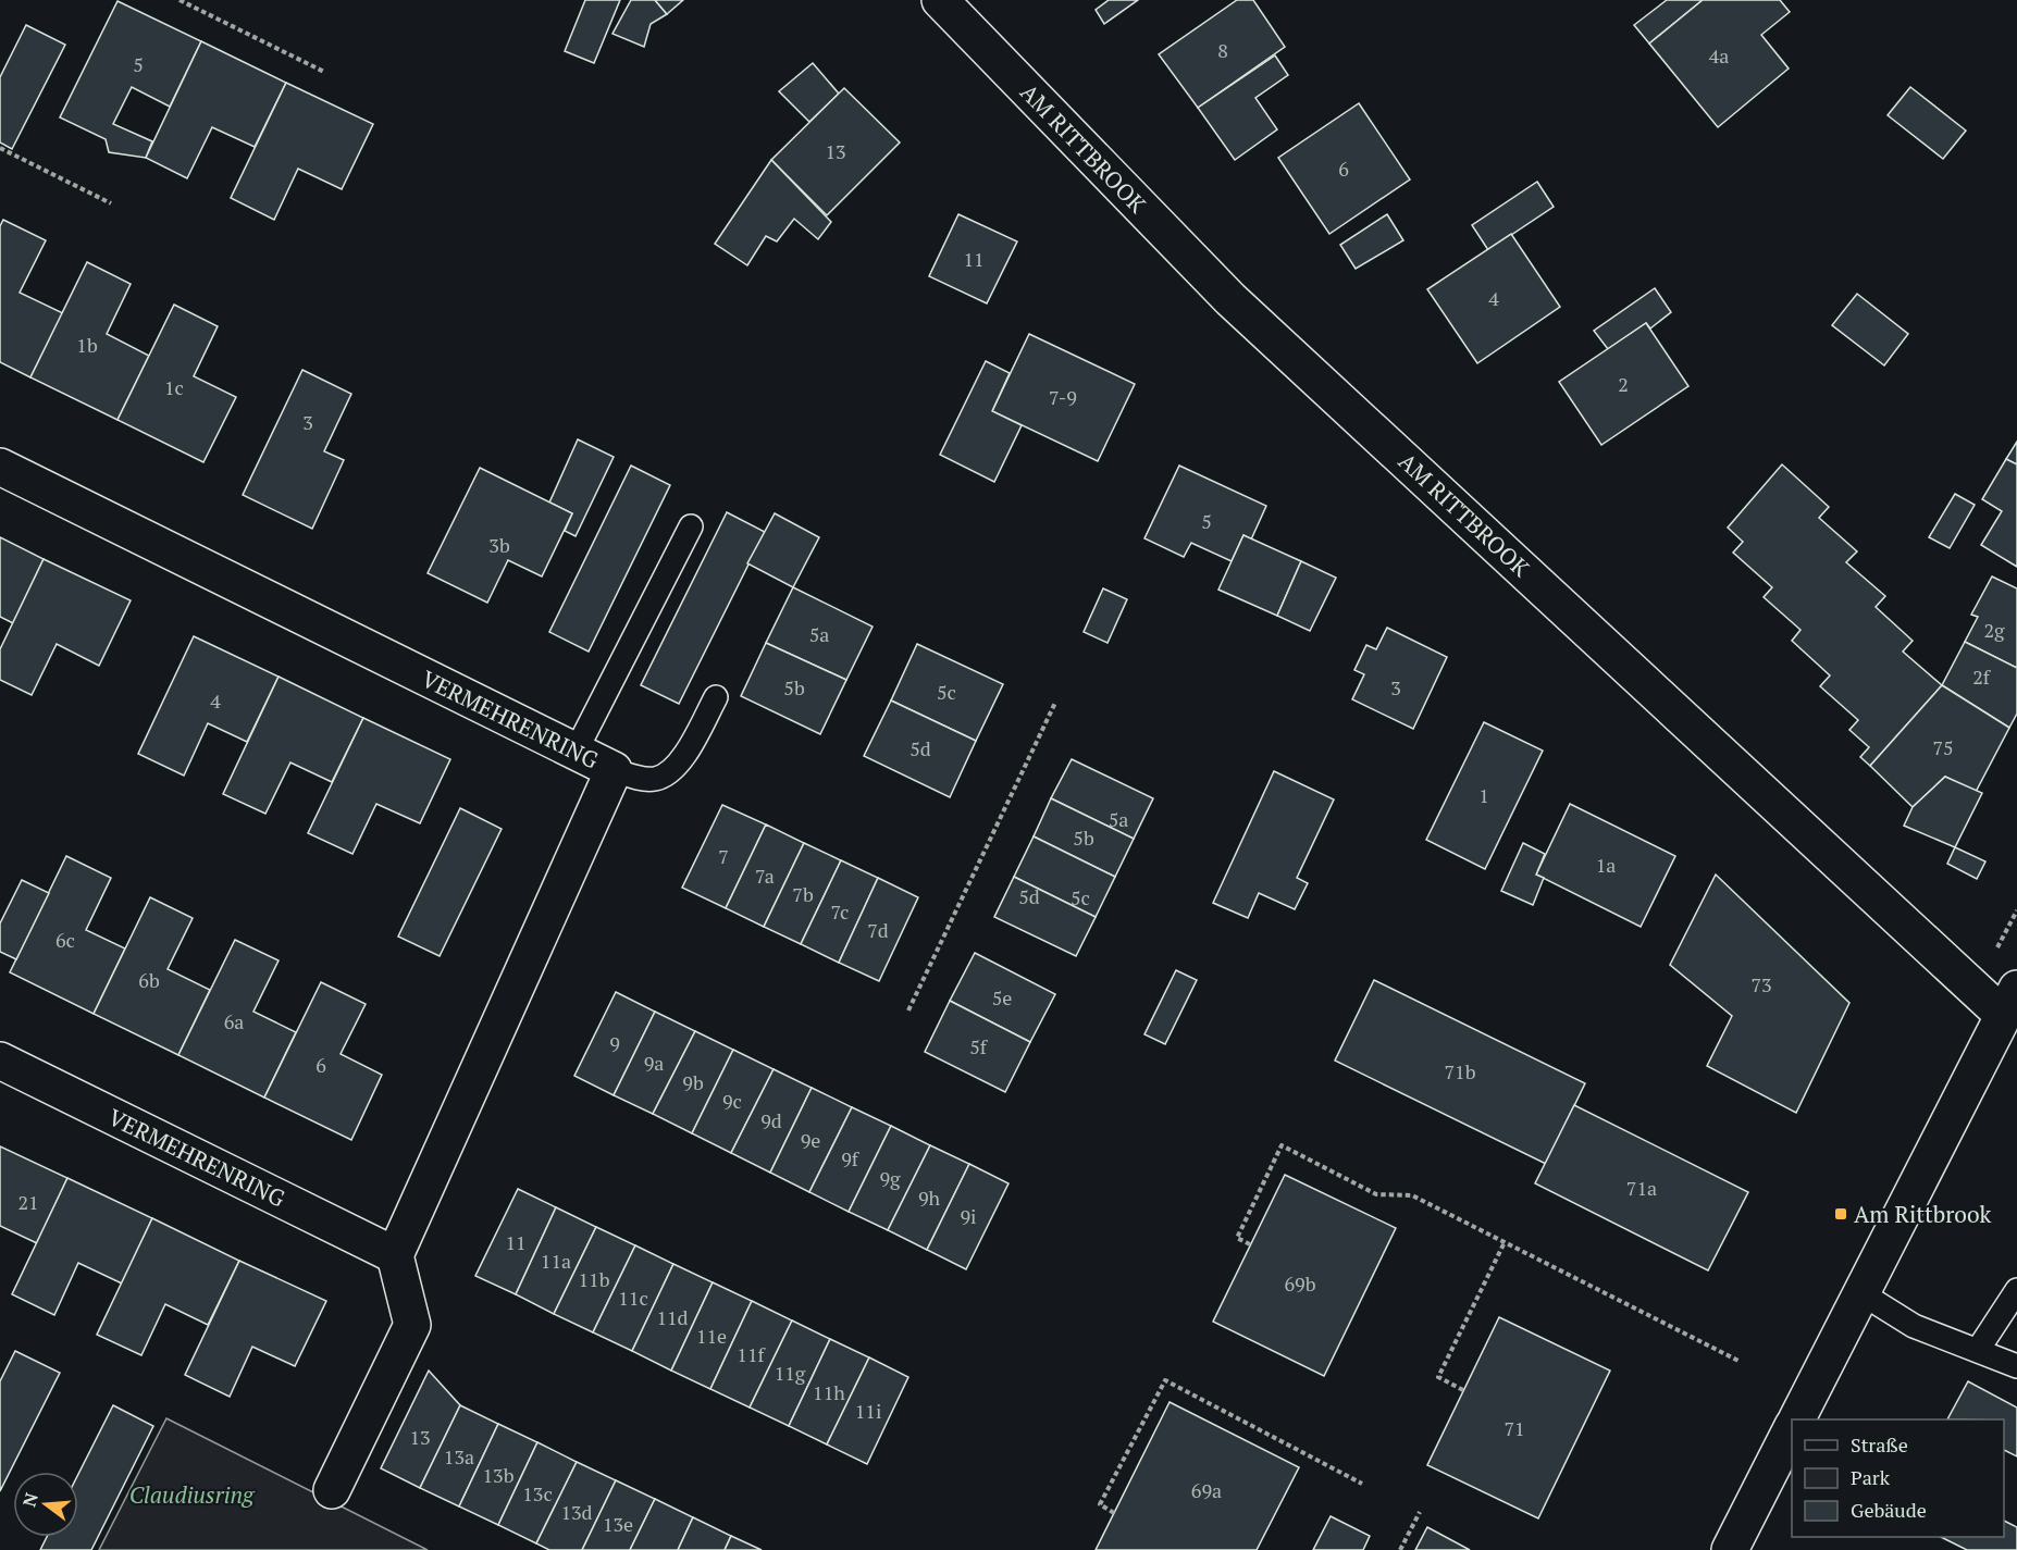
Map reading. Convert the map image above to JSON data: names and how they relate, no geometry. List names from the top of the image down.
{
  "streets": {
    "street": ["AM RITTBROOK", "VERMEHRENRING"]
  },
  "parks": ["Claudiusring"],
  "places": {
    "transit": ["Am Rittbrook"]
  },
  "house_numbers": [
    "8",
    "4a",
    "5",
    "13",
    "6",
    "11",
    "4",
    "1b",
    "2",
    "1c",
    "7-9",
    "3",
    "5",
    "3b",
    "2g",
    "5a",
    "2f",
    "5b",
    "3",
    "5c",
    "4",
    "75",
    "5d",
    "1",
    "5a",
    "5b",
    "7",
    "1a",
    "7a",
    "7b",
    "5d",
    "5c",
    "7c",
    "7d",
    "6c",
    "6b",
    "73",
    "5e",
    "6a",
    "9",
    "5f",
    "9a",
    "6",
    "71b",
    "9b",
    "9c",
    "9d",
    "9e",
    "9f",
    "9g",
    "71a",
    "9h",
    "21",
    "9i",
    "11",
    "11a",
    "11b",
    "69b",
    "11c",
    "11d",
    "11e",
    "11f",
    "11g",
    "11h",
    "11i",
    "71",
    "13",
    "13a",
    "13b",
    "69a",
    "13c",
    "13d",
    "13e"
  ],
  "legend": ["Straße", "Park", "Gebäude"],
  "north": "left"
}
